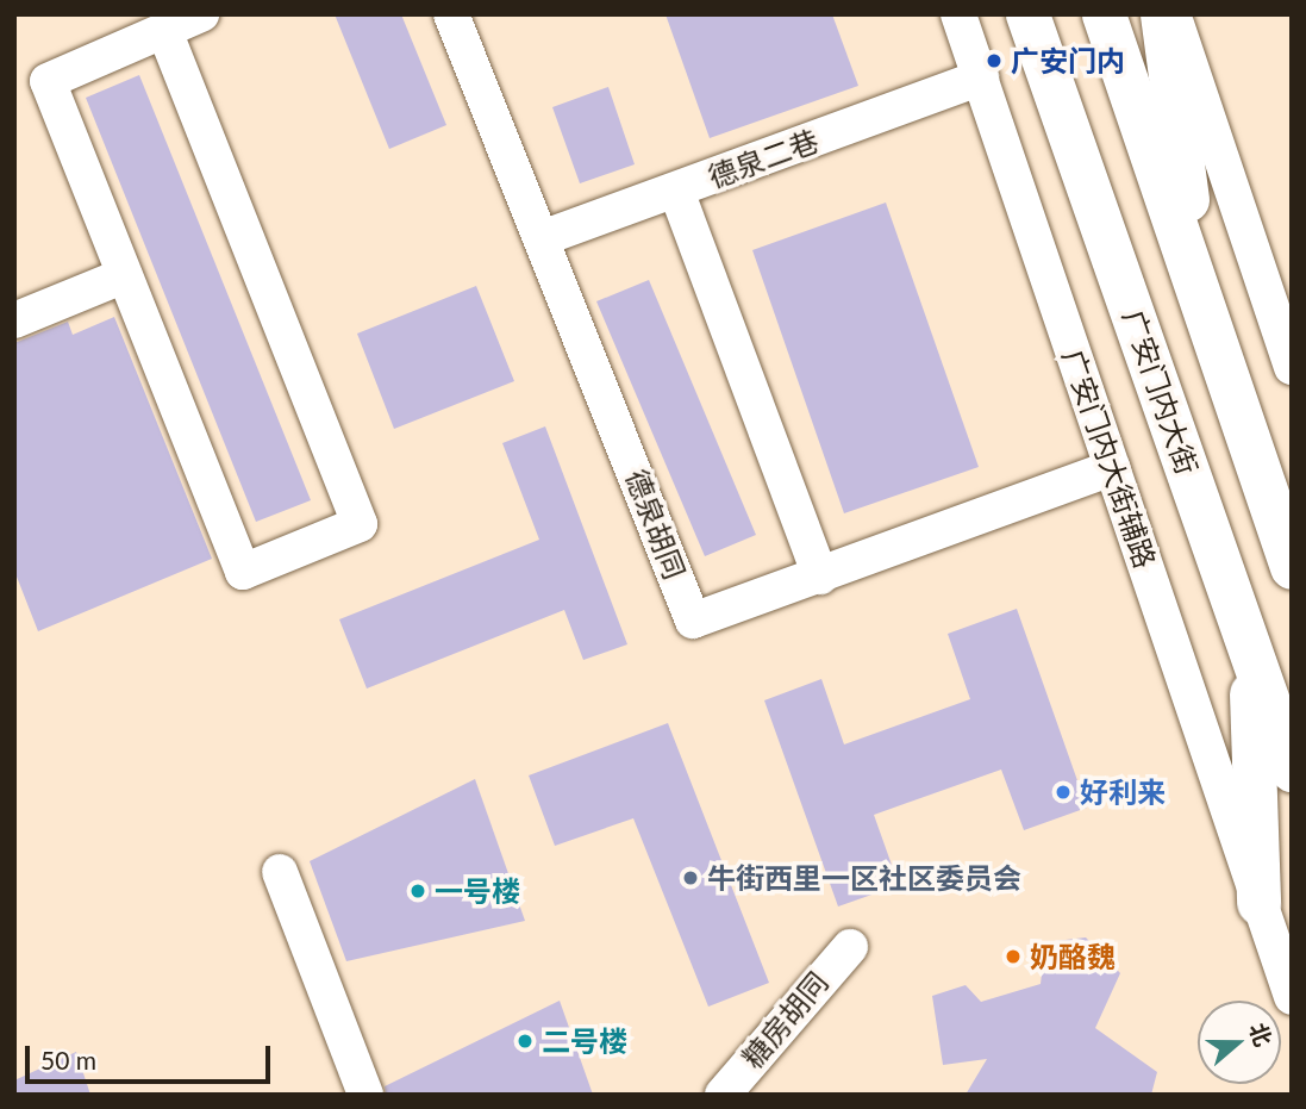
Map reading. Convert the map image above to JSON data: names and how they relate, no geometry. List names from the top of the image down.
{
  "streets": {
    "main road": ["广安门内大街"],
    "street": [
      "德泉二巷",
      "广安门内大街辅路",
      "德泉胡同",
      "糖房胡同"
    ]
  },
  "crossings": [
    ["德泉二巷", "广安门内大街辅路"],
    ["德泉二巷", "德泉胡同"],
    ["广安门内大街辅路", "德泉胡同"]
  ],
  "places": [
    "广安门内",
    "好利来",
    "牛街西里一区社区委员会",
    "一号楼",
    "奶酪魏",
    "二号楼"
  ],
  "scale_bar": "50 m",
  "north": "right"
}
